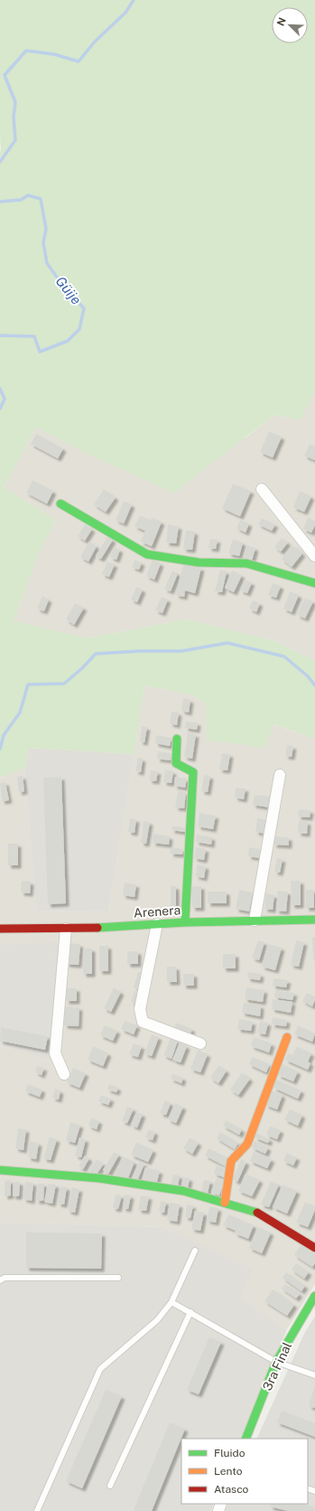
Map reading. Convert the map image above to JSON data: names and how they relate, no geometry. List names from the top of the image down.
{
  "streets": {
    "street": ["Arenera", "3ra Final"]
  },
  "water": ["Güije"],
  "legend": ["Fluido", "Lento", "Atasco"],
  "north": "top left"
}
